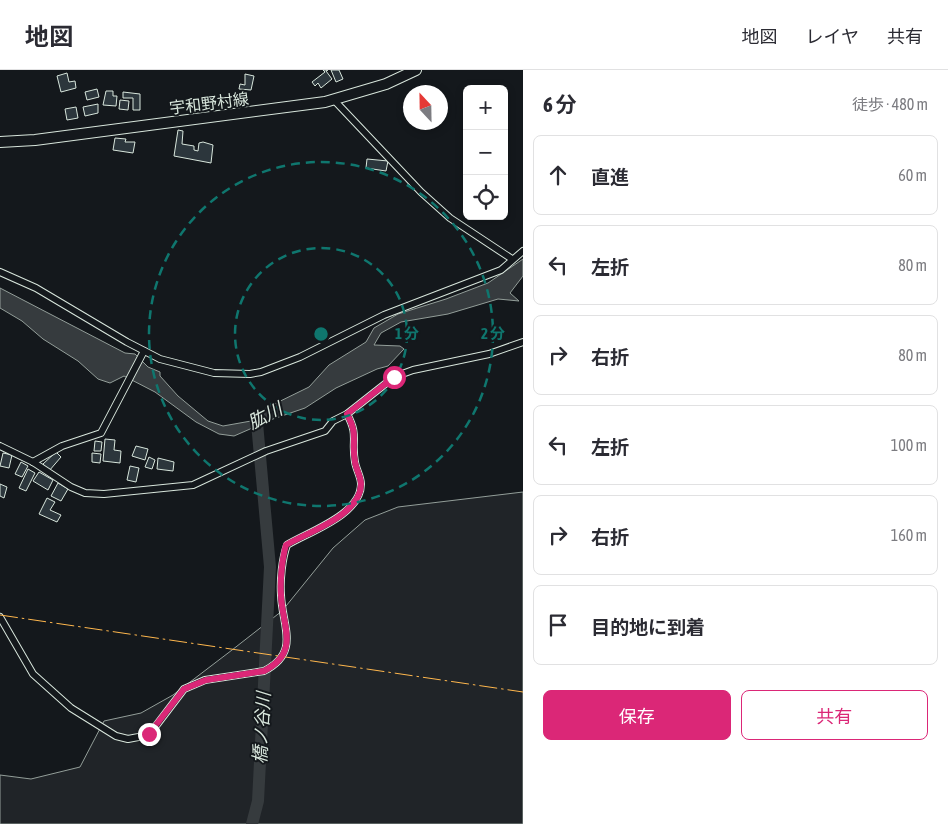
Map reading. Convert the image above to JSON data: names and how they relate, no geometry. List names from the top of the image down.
{
  "streets": {
    "main road": ["宇和野村線"]
  },
  "water": ["肱川", "橋ノ谷川"],
  "north": "top",
  "page": {
    "header": "地図",
    "nav": ["地図", "レイヤ", "共有"],
    "heading": ["6 分", "徒歩 · 480 m"],
    "map_buttons": ["+", "−"],
    "list": [
      ["直進", "60 m"],
      ["左折", "80 m"],
      ["右折", "80 m"],
      ["左折", "100 m"],
      ["右折", "160 m"],
      "目的地に到着"
    ],
    "buttons": ["保存", "共有"]
  },
  "rings": ["1 分", "2 分"]
}
